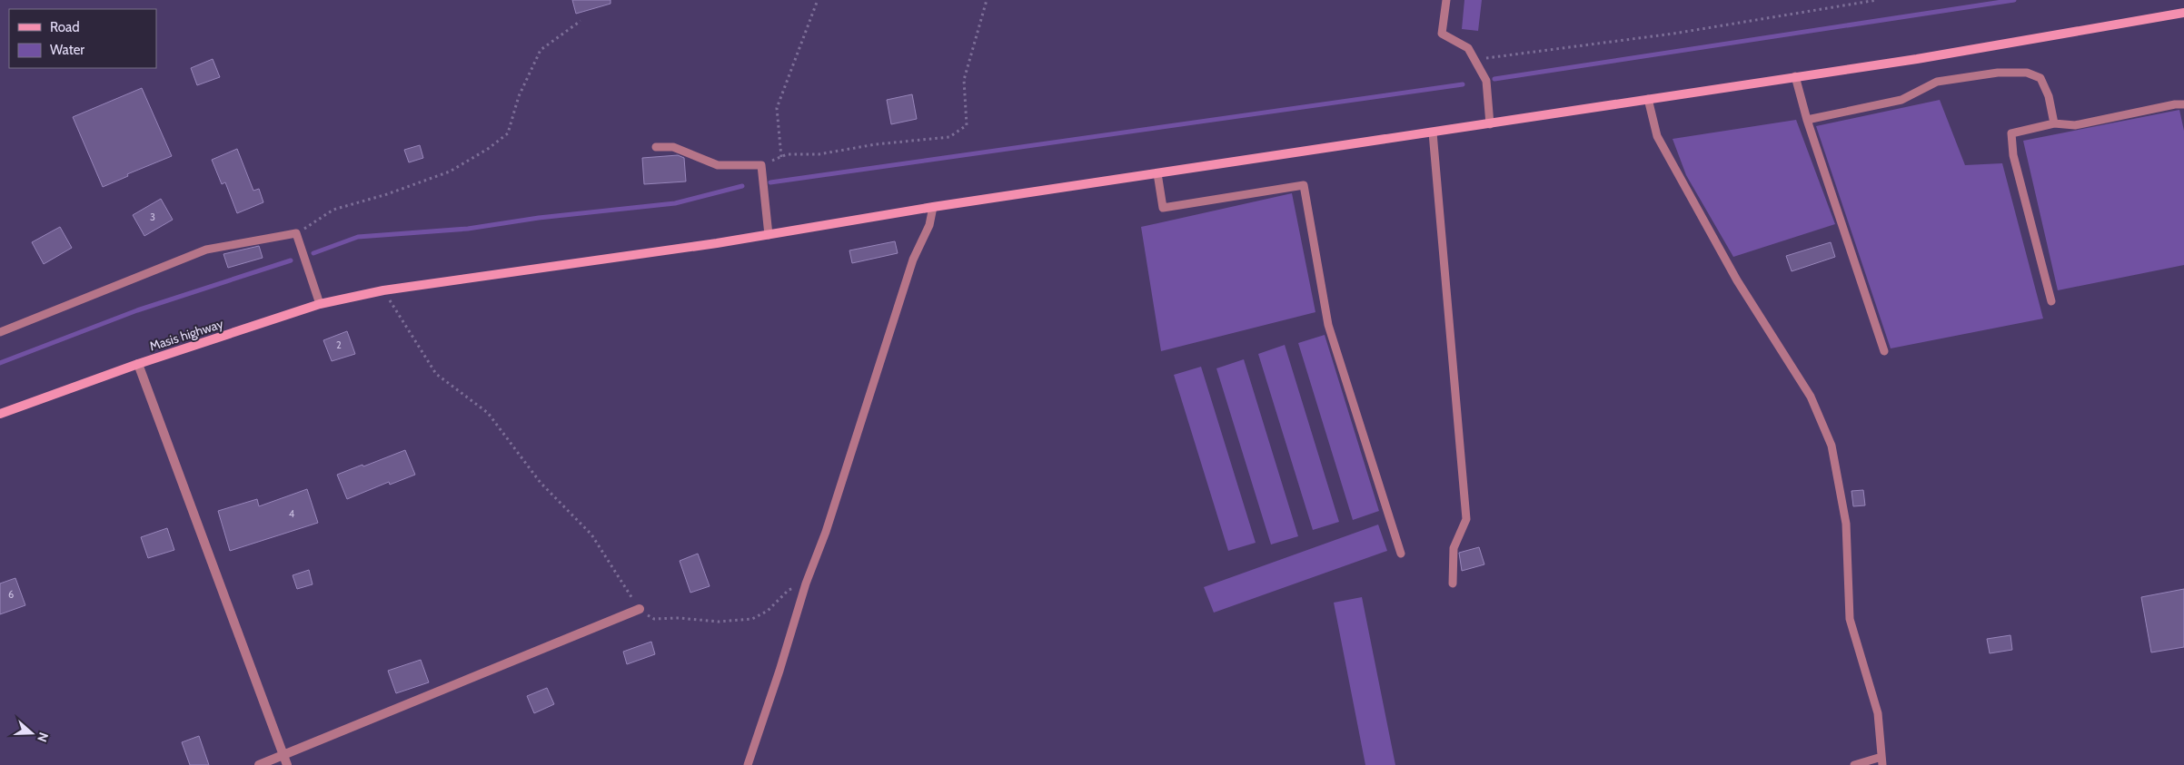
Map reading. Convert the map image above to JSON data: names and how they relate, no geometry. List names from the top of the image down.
{
  "streets": {
    "main road": ["Masis highway"]
  },
  "house_numbers": [
    "3",
    "2",
    "4",
    "6"
  ],
  "legend": ["Road", "Water"],
  "north": "right"
}
